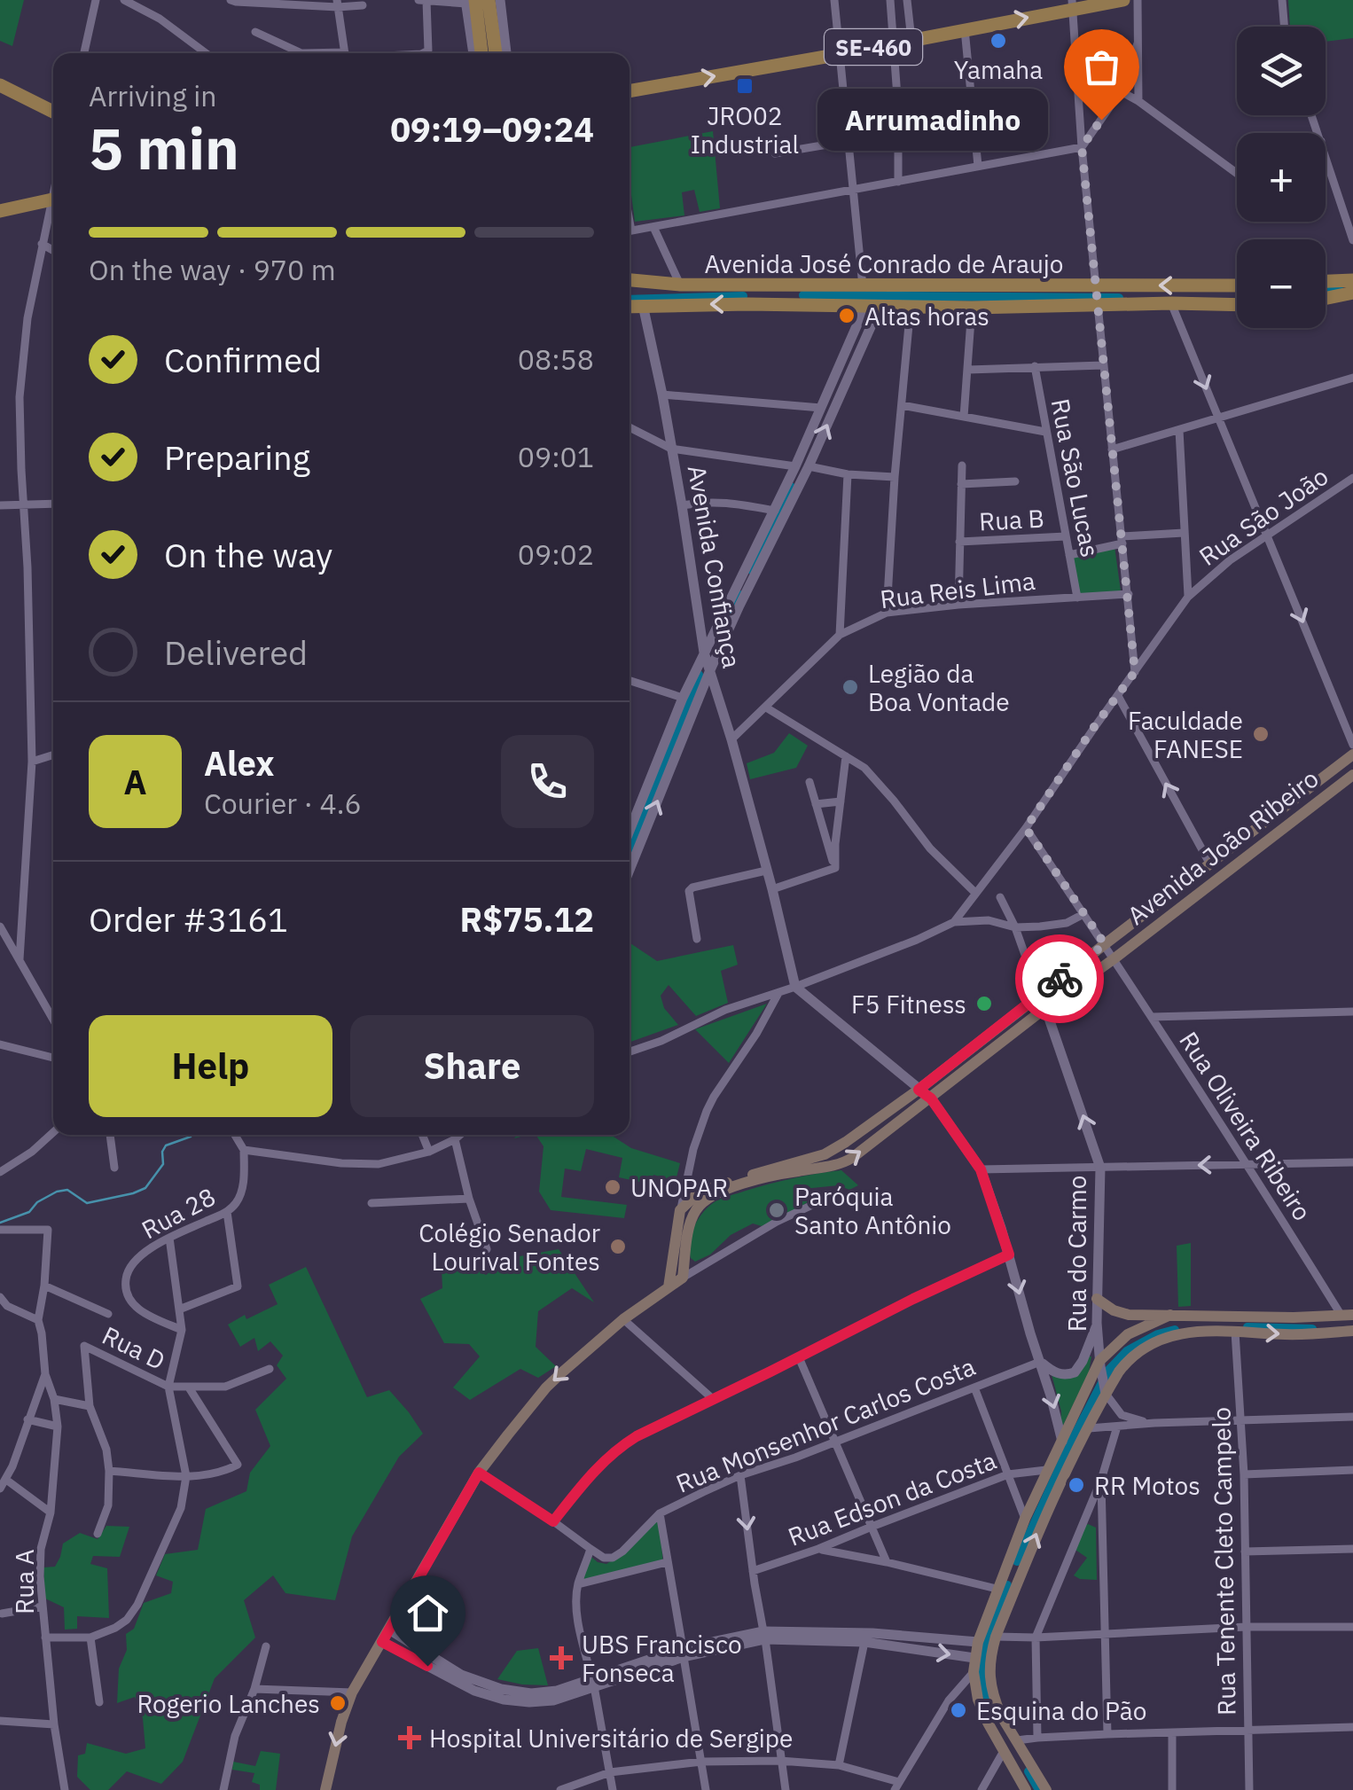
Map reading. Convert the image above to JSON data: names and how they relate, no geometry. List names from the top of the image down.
{
  "streets": {
    "main road": ["SE-460", "Avenida José Conrado de Araujo", "Avenida João Ribeiro"],
    "street": [
      "Rua São Lucas",
      "Rua São João",
      "Rua B",
      "Avenida Confiança",
      "Rua Reis Lima",
      "Rua Oliveira Ribeiro",
      "Rua 28",
      "Rua do Carmo",
      "Rua D",
      "Rua Monsenhor Carlos Costa",
      "Rua Edson da Costa",
      "Rua Tenente Cleto Campelo",
      "Rua A"
    ]
  },
  "crossings": [
    ["Avenida José Conrado de Araujo", "Avenida Confiança"],
    ["Rua São Lucas", "Rua B"],
    ["Rua São Lucas", "Rua Reis Lima"],
    ["Rua São João", "Avenida Confiança"],
    ["Avenida Confiança", "Rua Reis Lima"],
    ["Avenida João Ribeiro", "Rua Oliveira Ribeiro"],
    ["Avenida João Ribeiro", "Rua do Carmo"]
  ],
  "places": {
    "other": [
      "Yamaha",
      "Arrumadinho",
      "Altas horas",
      "Legião da Boa Vontade",
      "Faculdade FANESE",
      "F5 Fitness",
      "UNOPAR",
      "Paróquia Santo Antônio",
      "Colégio Senador Lourival Fontes",
      "RR Motos",
      "Rogerio Lanches",
      "Esquina do Pão"
    ],
    "transit": ["JRO02 Industrial"],
    "health": ["UBS Francisco Fonseca", "Hospital Universitário de Sergipe"]
  },
  "page": {
    "map_buttons": ["+", "−"],
    "heading": ["5 min", "Arriving in", "09:19–09:24"],
    "panel": [
      "Alex",
      "Courier · 4.6",
      "Order #3161",
      "R$75.12"
    ],
    "bubble": "Arrumadinho",
    "bar": "On the way · 970 m",
    "list": [
      ["Confirmed", "08:58"],
      ["Preparing", "09:01"],
      ["On the way", "09:02"],
      "Delivered"
    ],
    "round": "A",
    "buttons": ["Help", "Share"]
  }
}
